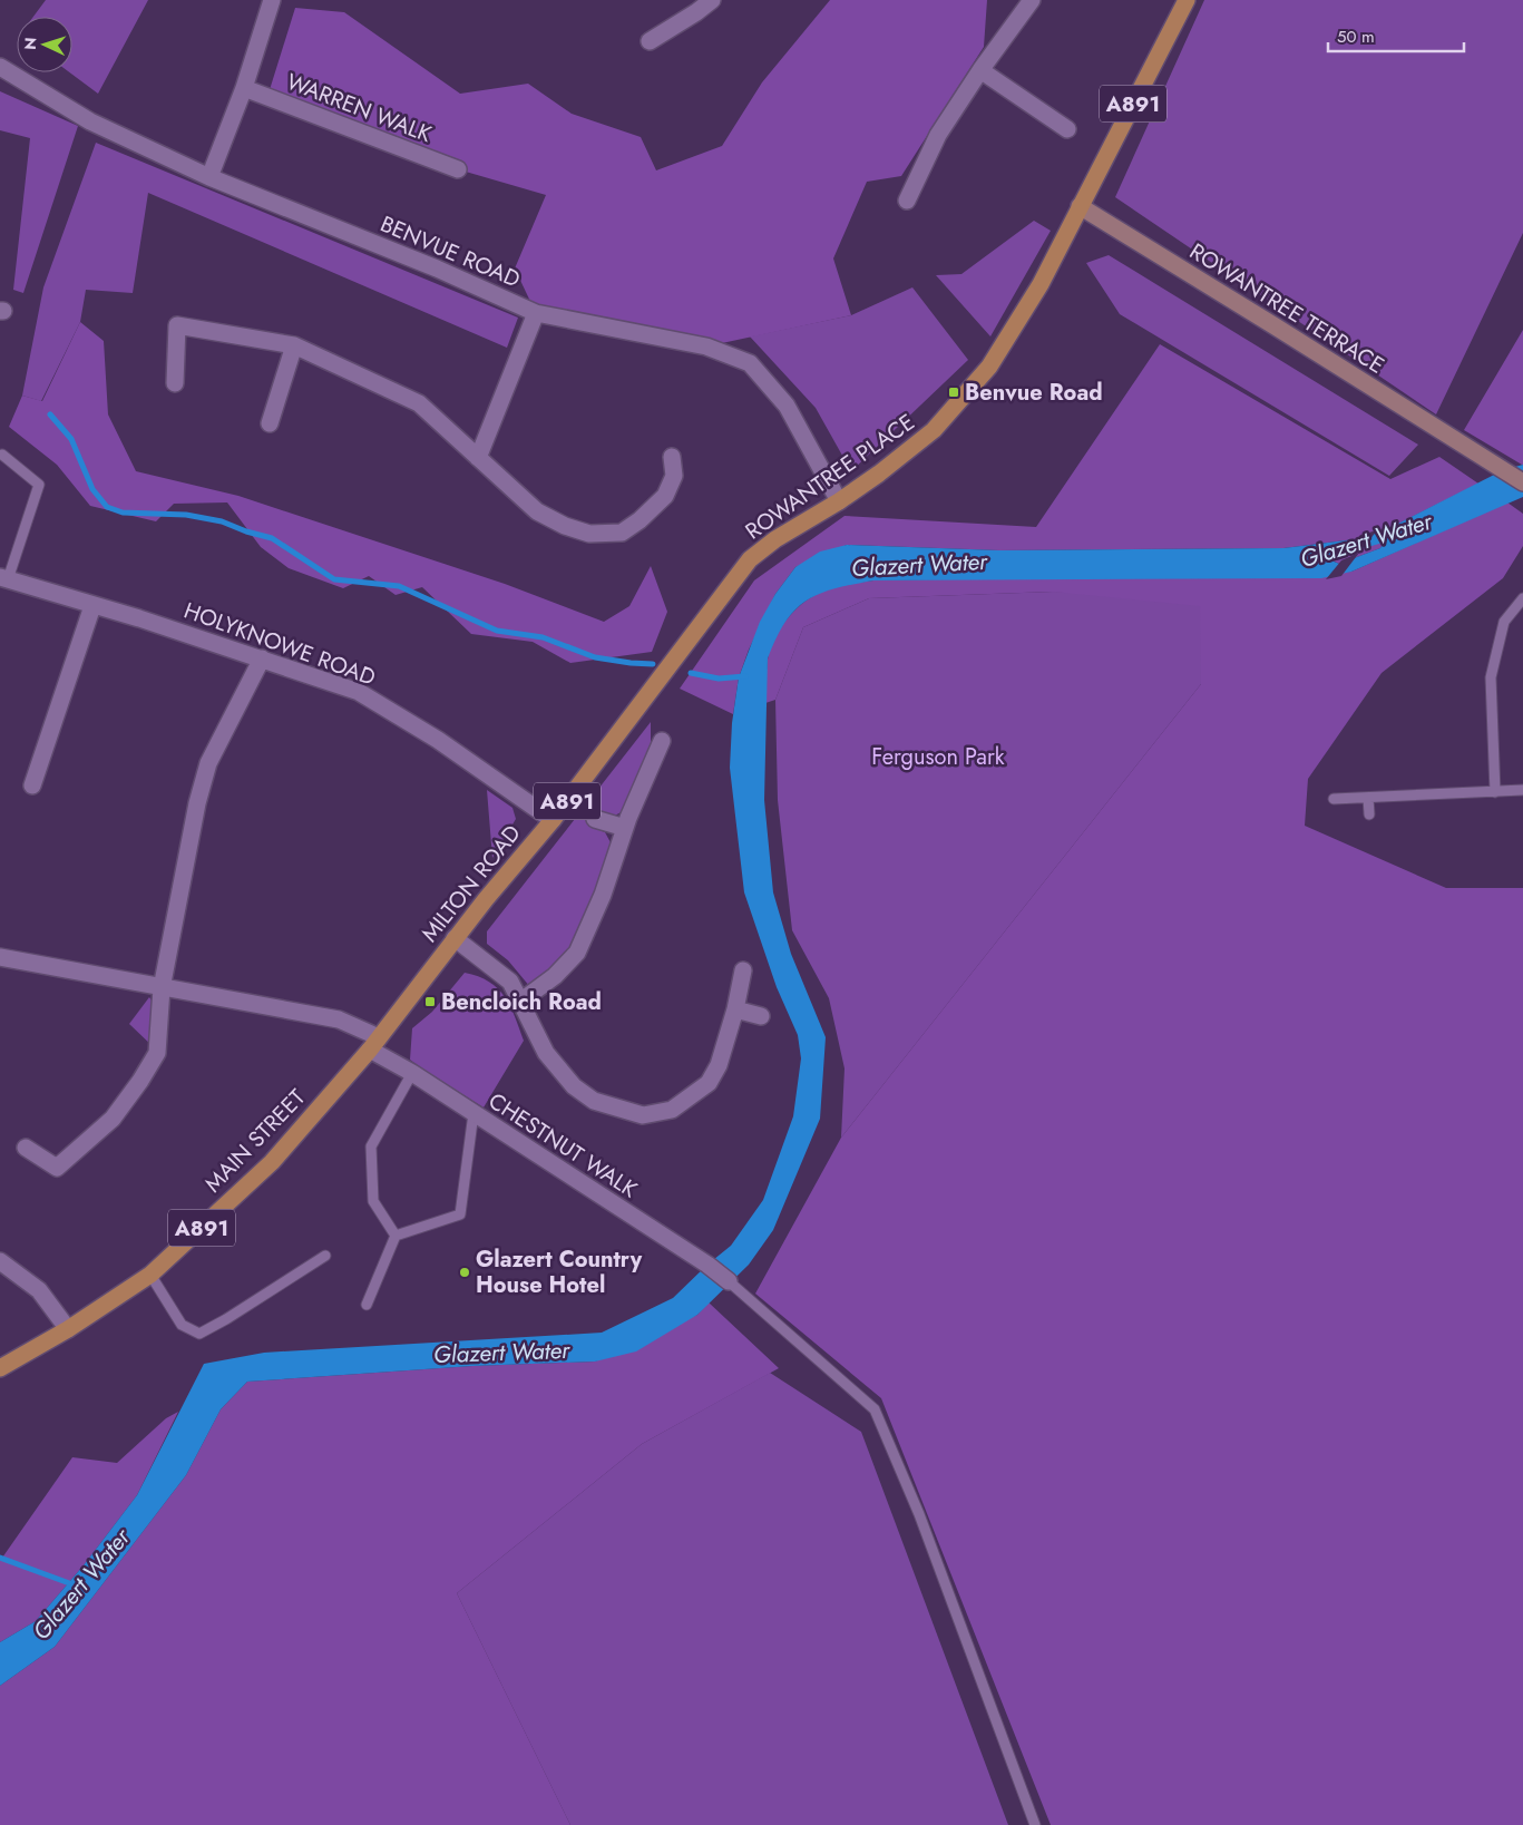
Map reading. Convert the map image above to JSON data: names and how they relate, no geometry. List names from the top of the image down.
{
  "streets": {
    "main road": [
      "A891",
      "ROWANTREE TERRACE",
      "ROWANTREE PLACE",
      "MILTON ROAD",
      "MAIN STREET"
    ],
    "street": [
      "WARREN WALK",
      "BENVUE ROAD",
      "HOLYKNOWE ROAD",
      "CHESTNUT WALK"
    ]
  },
  "crossings": [
    ["A891", "ROWANTREE TERRACE"],
    ["A891", "ROWANTREE PLACE"],
    ["BENVUE ROAD", "ROWANTREE PLACE"],
    ["ROWANTREE TERRACE", "ROWANTREE PLACE"],
    ["ROWANTREE PLACE", "MILTON ROAD"],
    ["HOLYKNOWE ROAD", "MILTON ROAD"],
    ["MILTON ROAD", "MAIN STREET"],
    ["MILTON ROAD", "CHESTNUT WALK"],
    ["MAIN STREET", "CHESTNUT WALK"]
  ],
  "water": ["Glazert Water"],
  "parks": ["Ferguson Park"],
  "places": {
    "transit": ["Benvue Road", "Bencloich Road"],
    "other": ["Glazert Country House Hotel"]
  },
  "scale_bar": "50 m",
  "north": "left"
}
